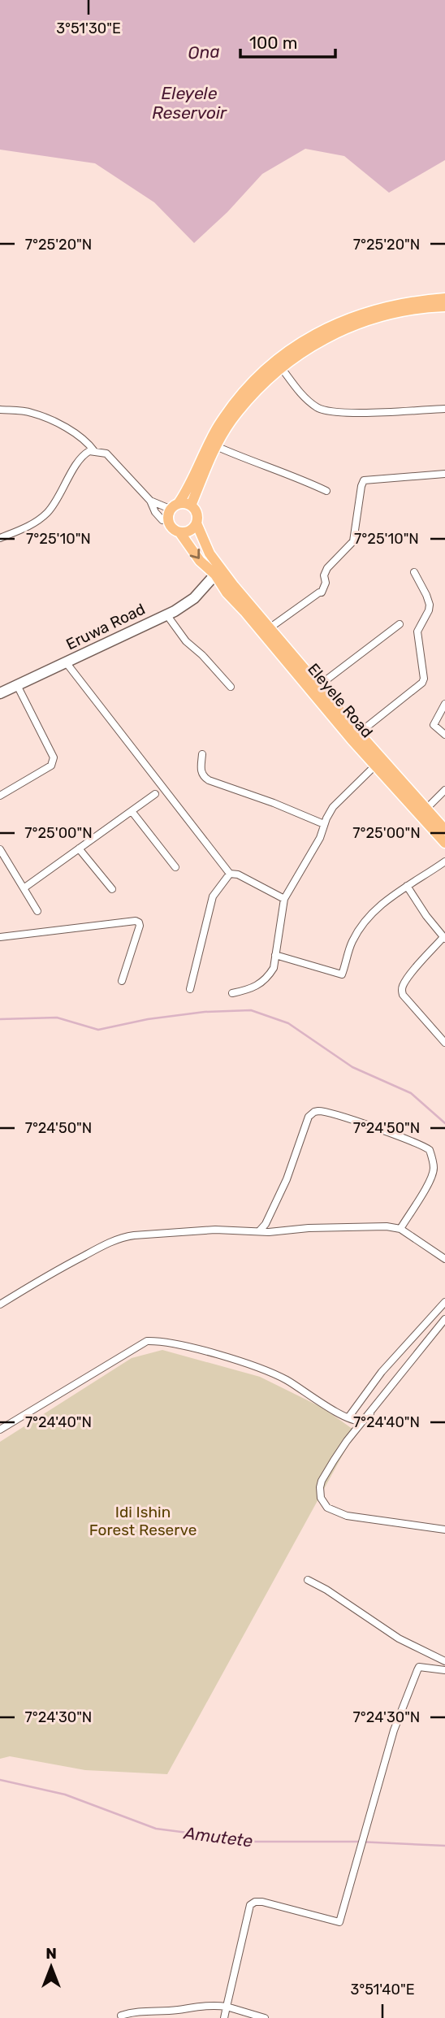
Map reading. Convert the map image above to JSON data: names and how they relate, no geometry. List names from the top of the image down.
{
  "streets": {
    "main road": ["Eruwa Road", "Eleyele Road"]
  },
  "crossings": [
    ["Eruwa Road", "Eleyele Road"]
  ],
  "water": ["Ona", "Eleyele Reservoir", "Amutete"],
  "parks": ["Idi Ishin Forest Reserve"],
  "scale_bar": "100 m",
  "north": "top",
  "coordinates": [
    "3°51'30\"E",
    "7°25'20\"N",
    "7°25'10\"N",
    "7°25'00\"N",
    "7°24'50\"N",
    "7°24'40\"N",
    "7°24'30\"N",
    "3°51'40\"E"
  ]
}
